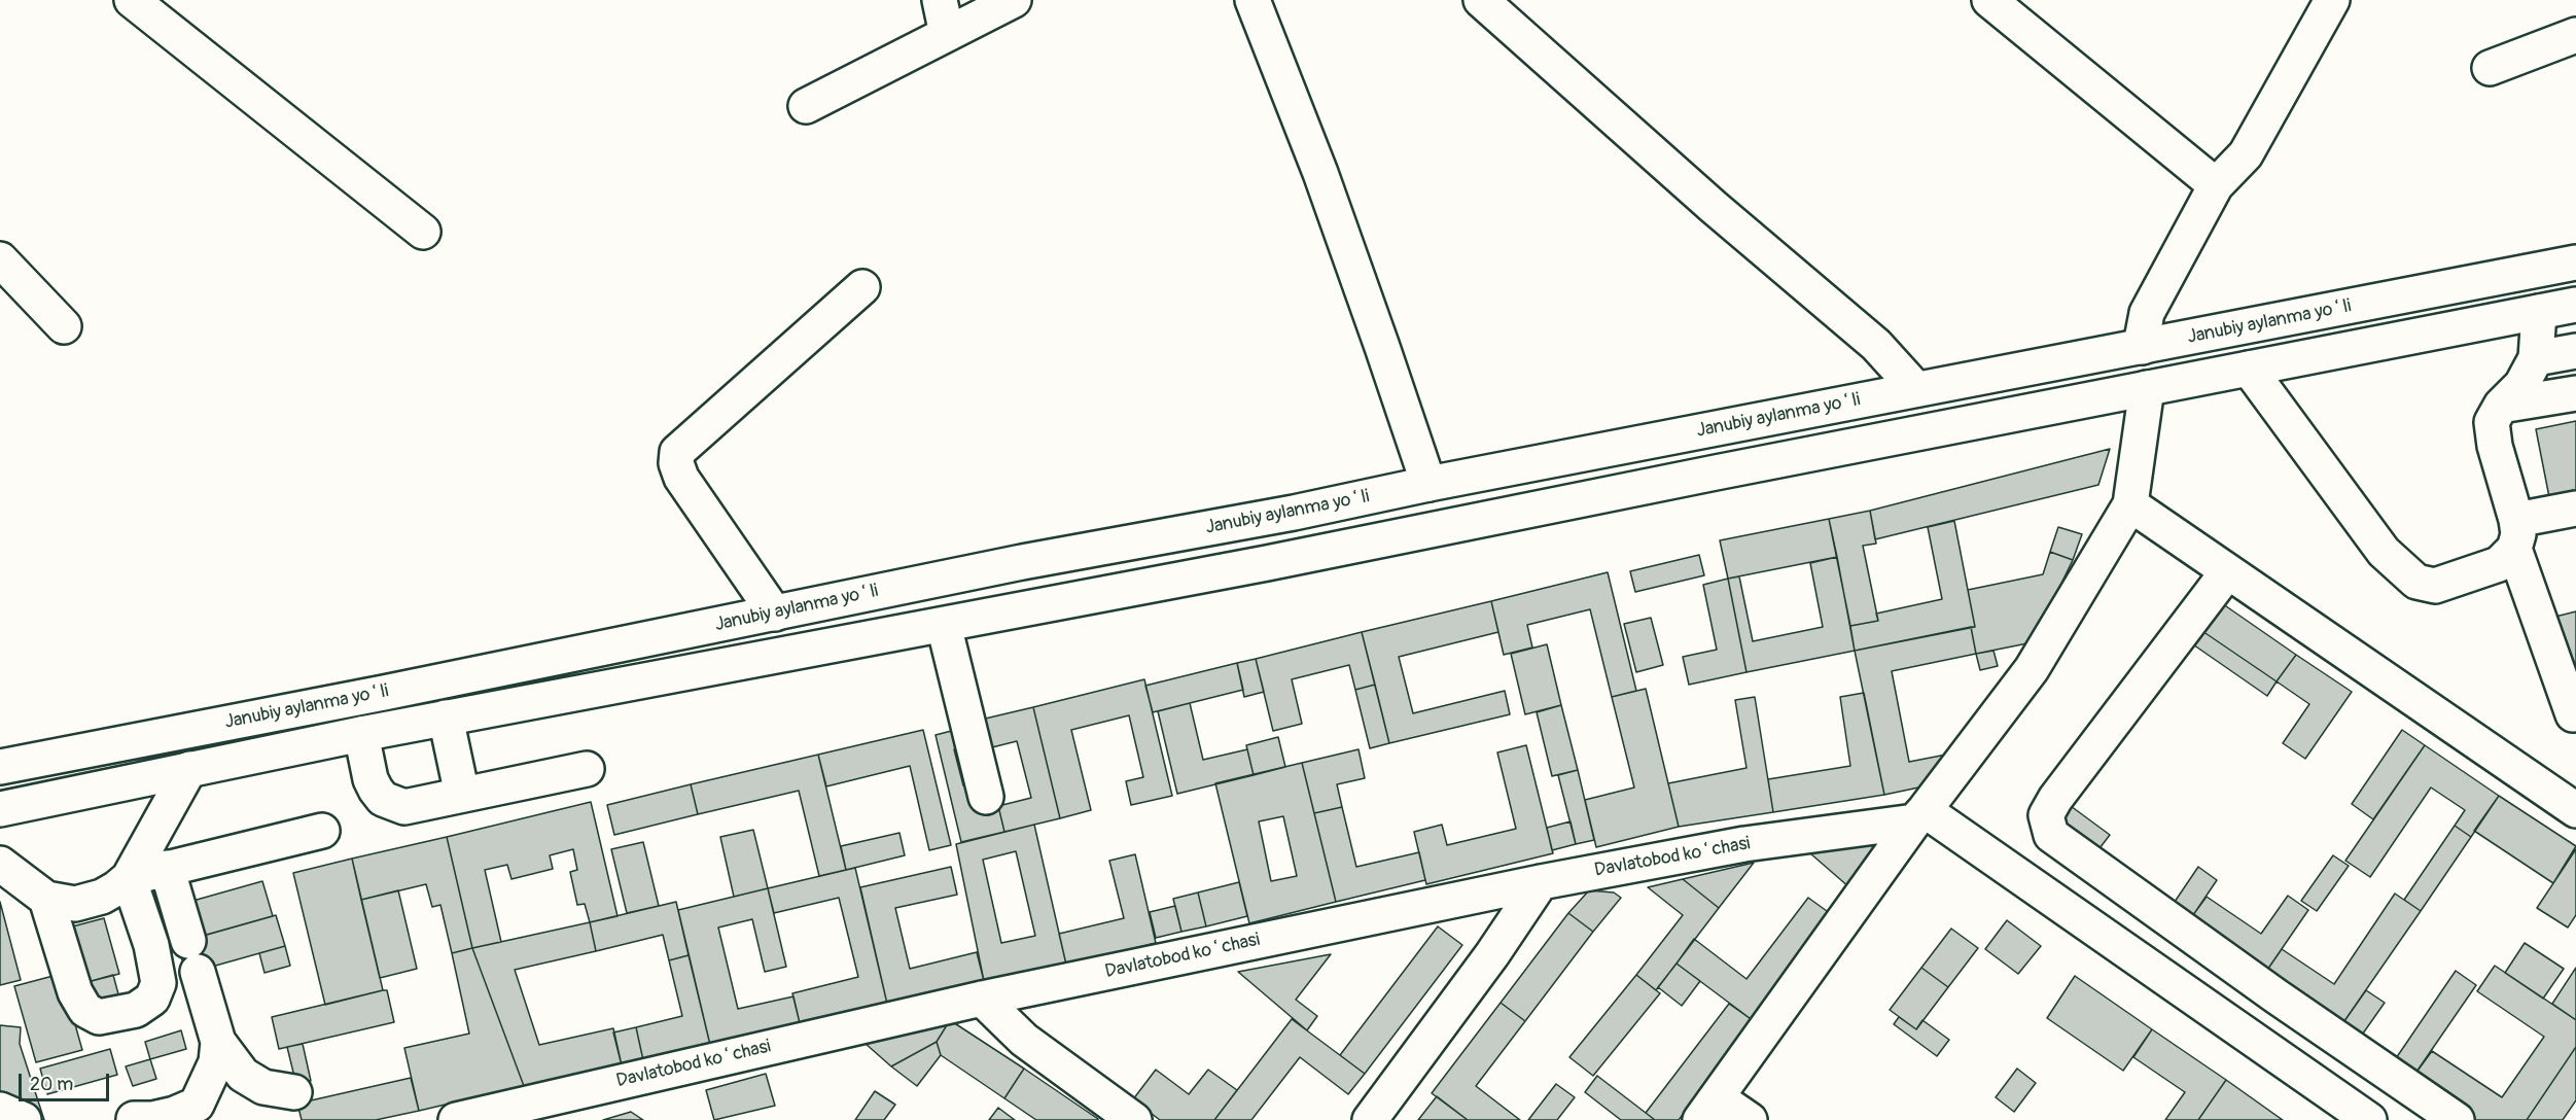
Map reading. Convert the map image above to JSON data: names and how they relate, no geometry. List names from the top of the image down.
{
  "streets": {
    "main road": ["Janubiy aylanma yoʻli", "Davlatobod koʻchasi"]
  },
  "scale_bar": "20 m"
}
